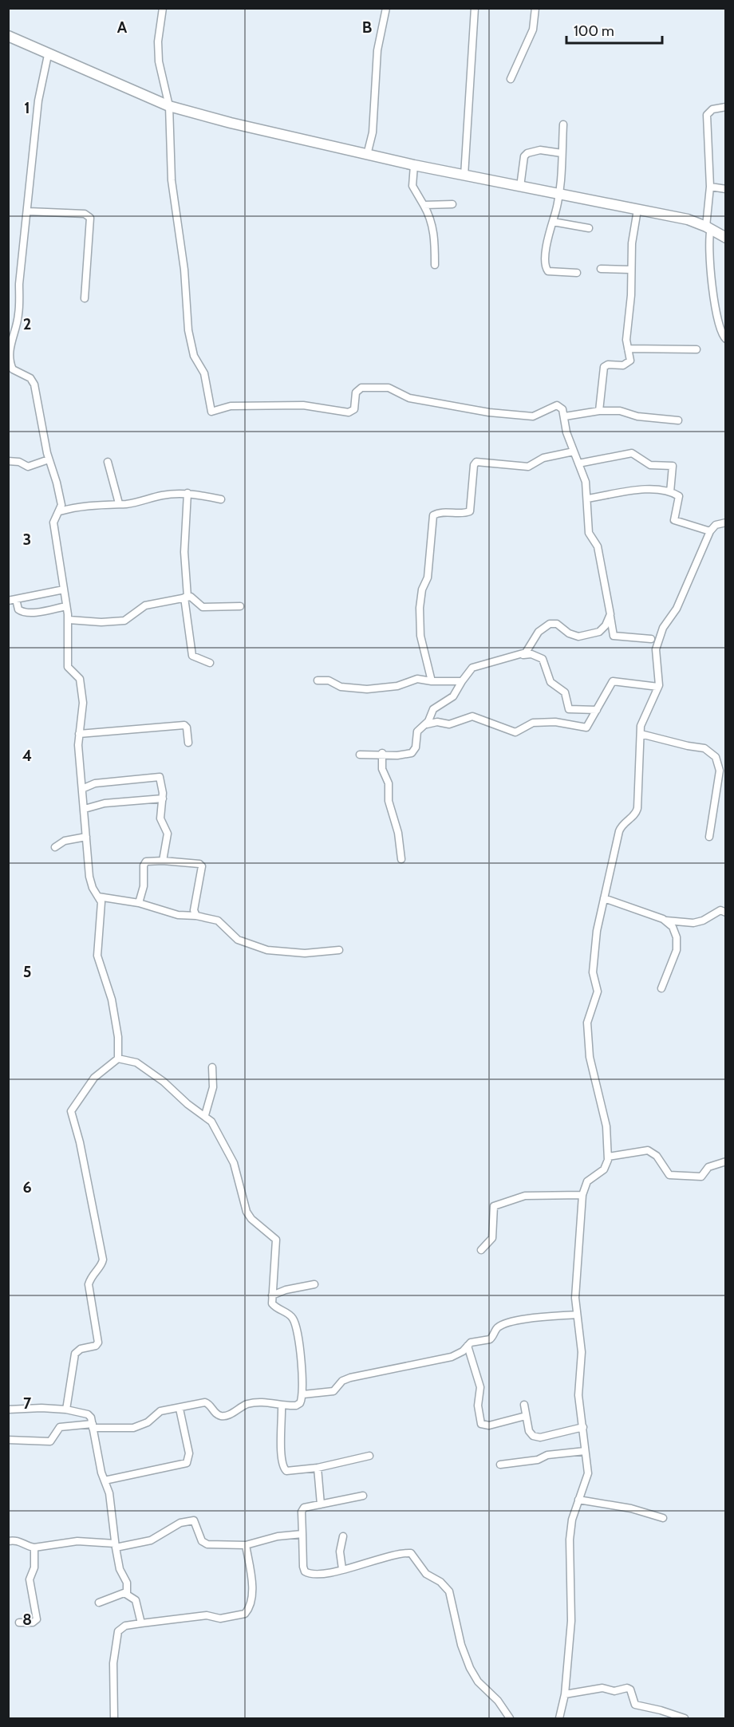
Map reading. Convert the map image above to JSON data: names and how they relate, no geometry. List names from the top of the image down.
{
  "scale_bar": "100 m",
  "grid": {
    "columns": ["A", "B"],
    "rows": [
      "1",
      "2",
      "3",
      "4",
      "5",
      "6",
      "7",
      "8"
    ]
  }
}
